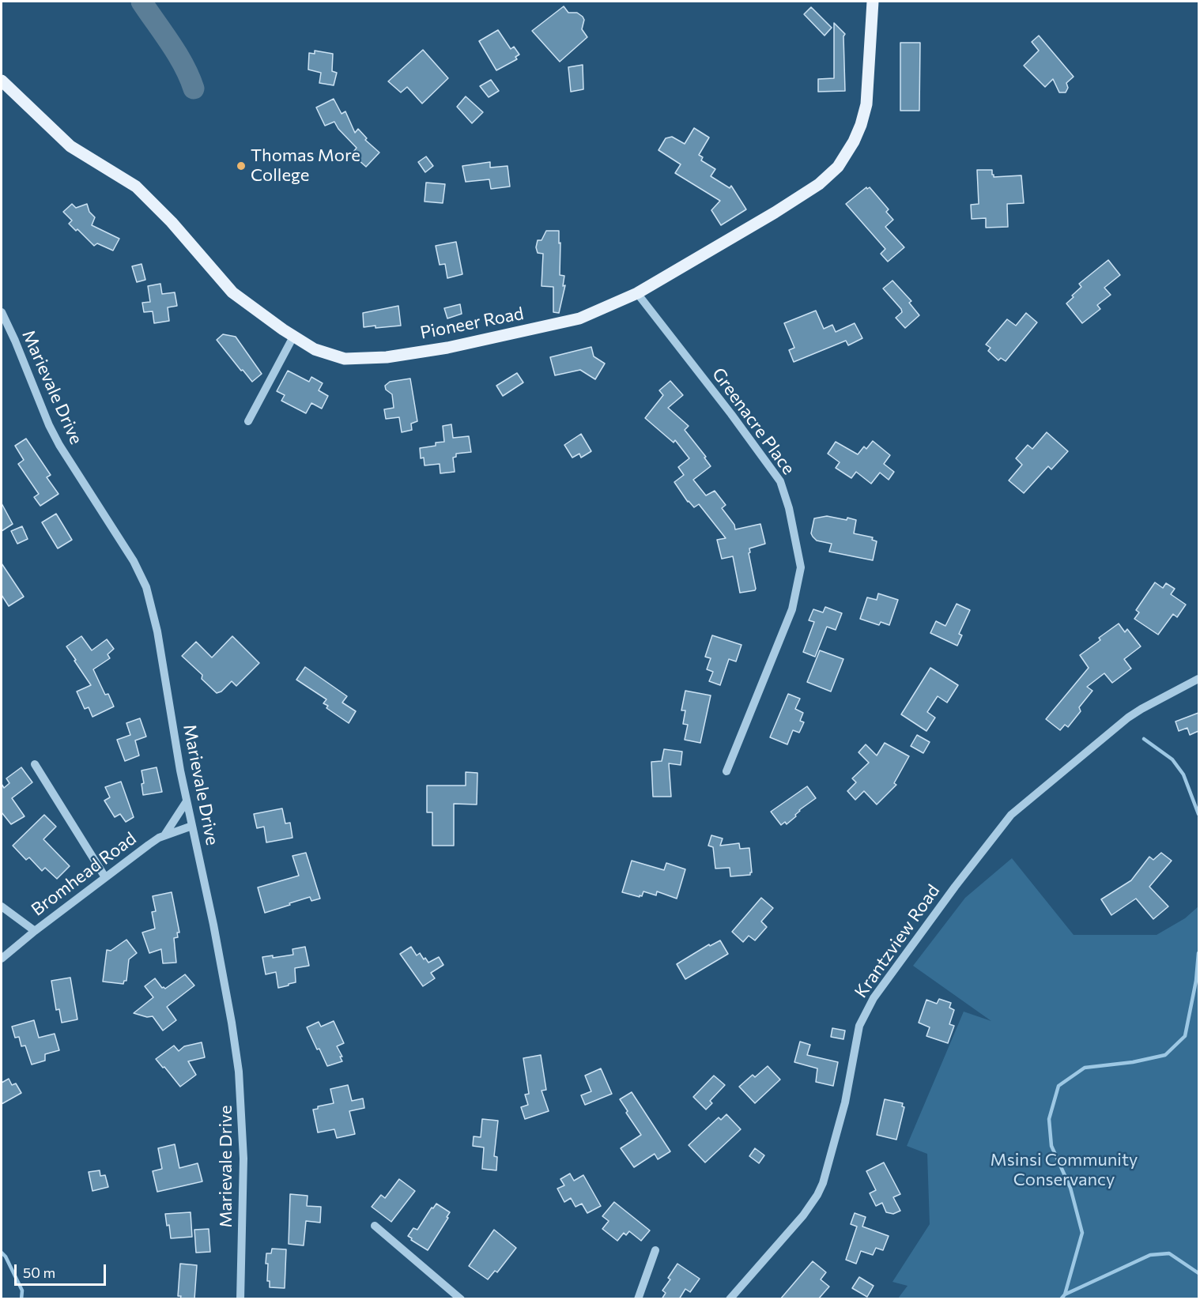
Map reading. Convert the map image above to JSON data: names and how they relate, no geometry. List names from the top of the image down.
{
  "streets": {
    "main road": ["Pioneer Road"],
    "street": [
      "Marievale Drive",
      "Greenacre Place",
      "Bromhead Road",
      "Krantzview Road"
    ]
  },
  "crossings": [
    ["Pioneer Road", "Greenacre Place"],
    ["Marievale Drive", "Bromhead Road"]
  ],
  "parks": ["Msinsi Community Conservancy"],
  "places": ["Thomas More College"],
  "scale_bar": "50 m"
}
